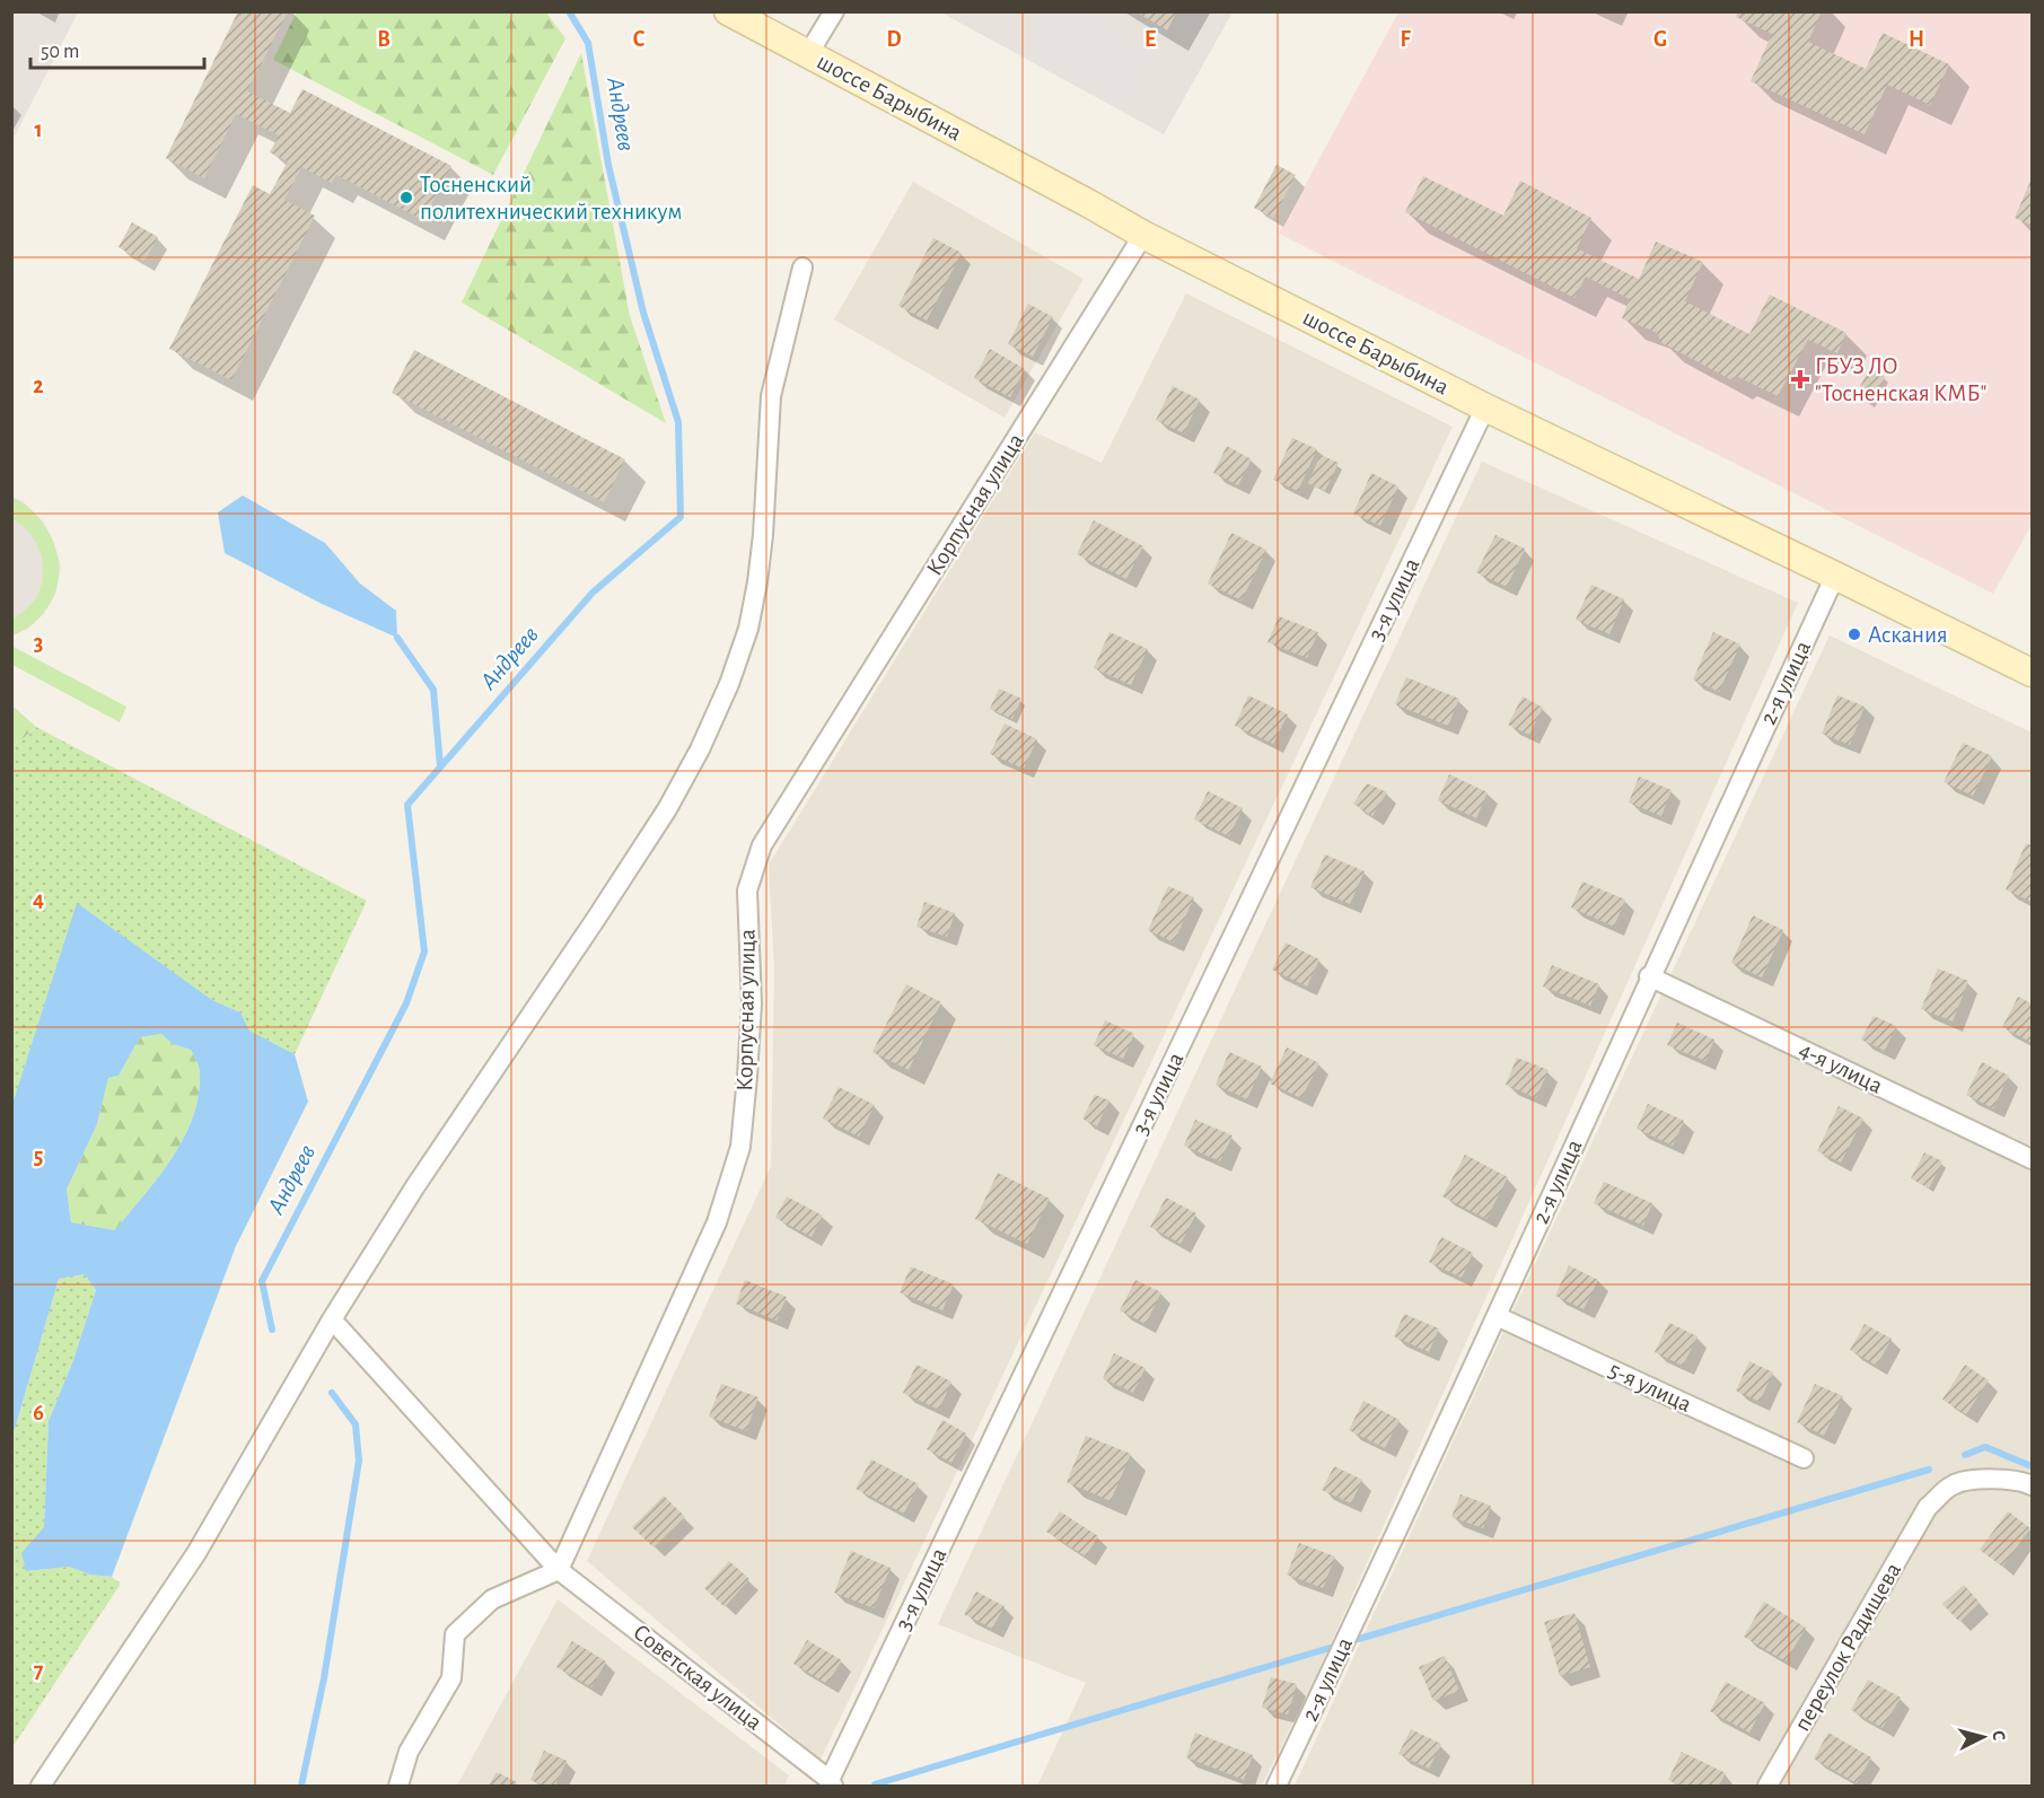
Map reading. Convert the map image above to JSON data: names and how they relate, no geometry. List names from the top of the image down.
{
  "streets": {
    "main road": ["шоссе Барыбина"],
    "street": [
      "Корпусная улица",
      "3-я улица",
      "2-я улица",
      "4-я улица",
      "5-я улица",
      "переулок Радищева",
      "Советская улица"
    ]
  },
  "crossings": [
    ["шоссе Барыбина", "Корпусная улица"],
    ["шоссе Барыбина", "3-я улица"],
    ["шоссе Барыбина", "2-я улица"],
    ["Корпусная улица", "Советская улица"],
    ["3-я улица", "Советская улица"],
    ["2-я улица", "4-я улица"],
    ["2-я улица", "5-я улица"]
  ],
  "water": ["Андреев"],
  "places": {
    "other": ["Тосненский политехнический техникум", "Аскания"],
    "health": ["ГБУЗ ЛО \"Тосненская КМБ\""]
  },
  "scale_bar": "50 m",
  "north": "right",
  "grid": {
    "columns": [
      "B",
      "C",
      "D",
      "E",
      "F",
      "G",
      "H"
    ],
    "rows": [
      "1",
      "2",
      "3",
      "4",
      "5",
      "6",
      "7"
    ]
  }
}
